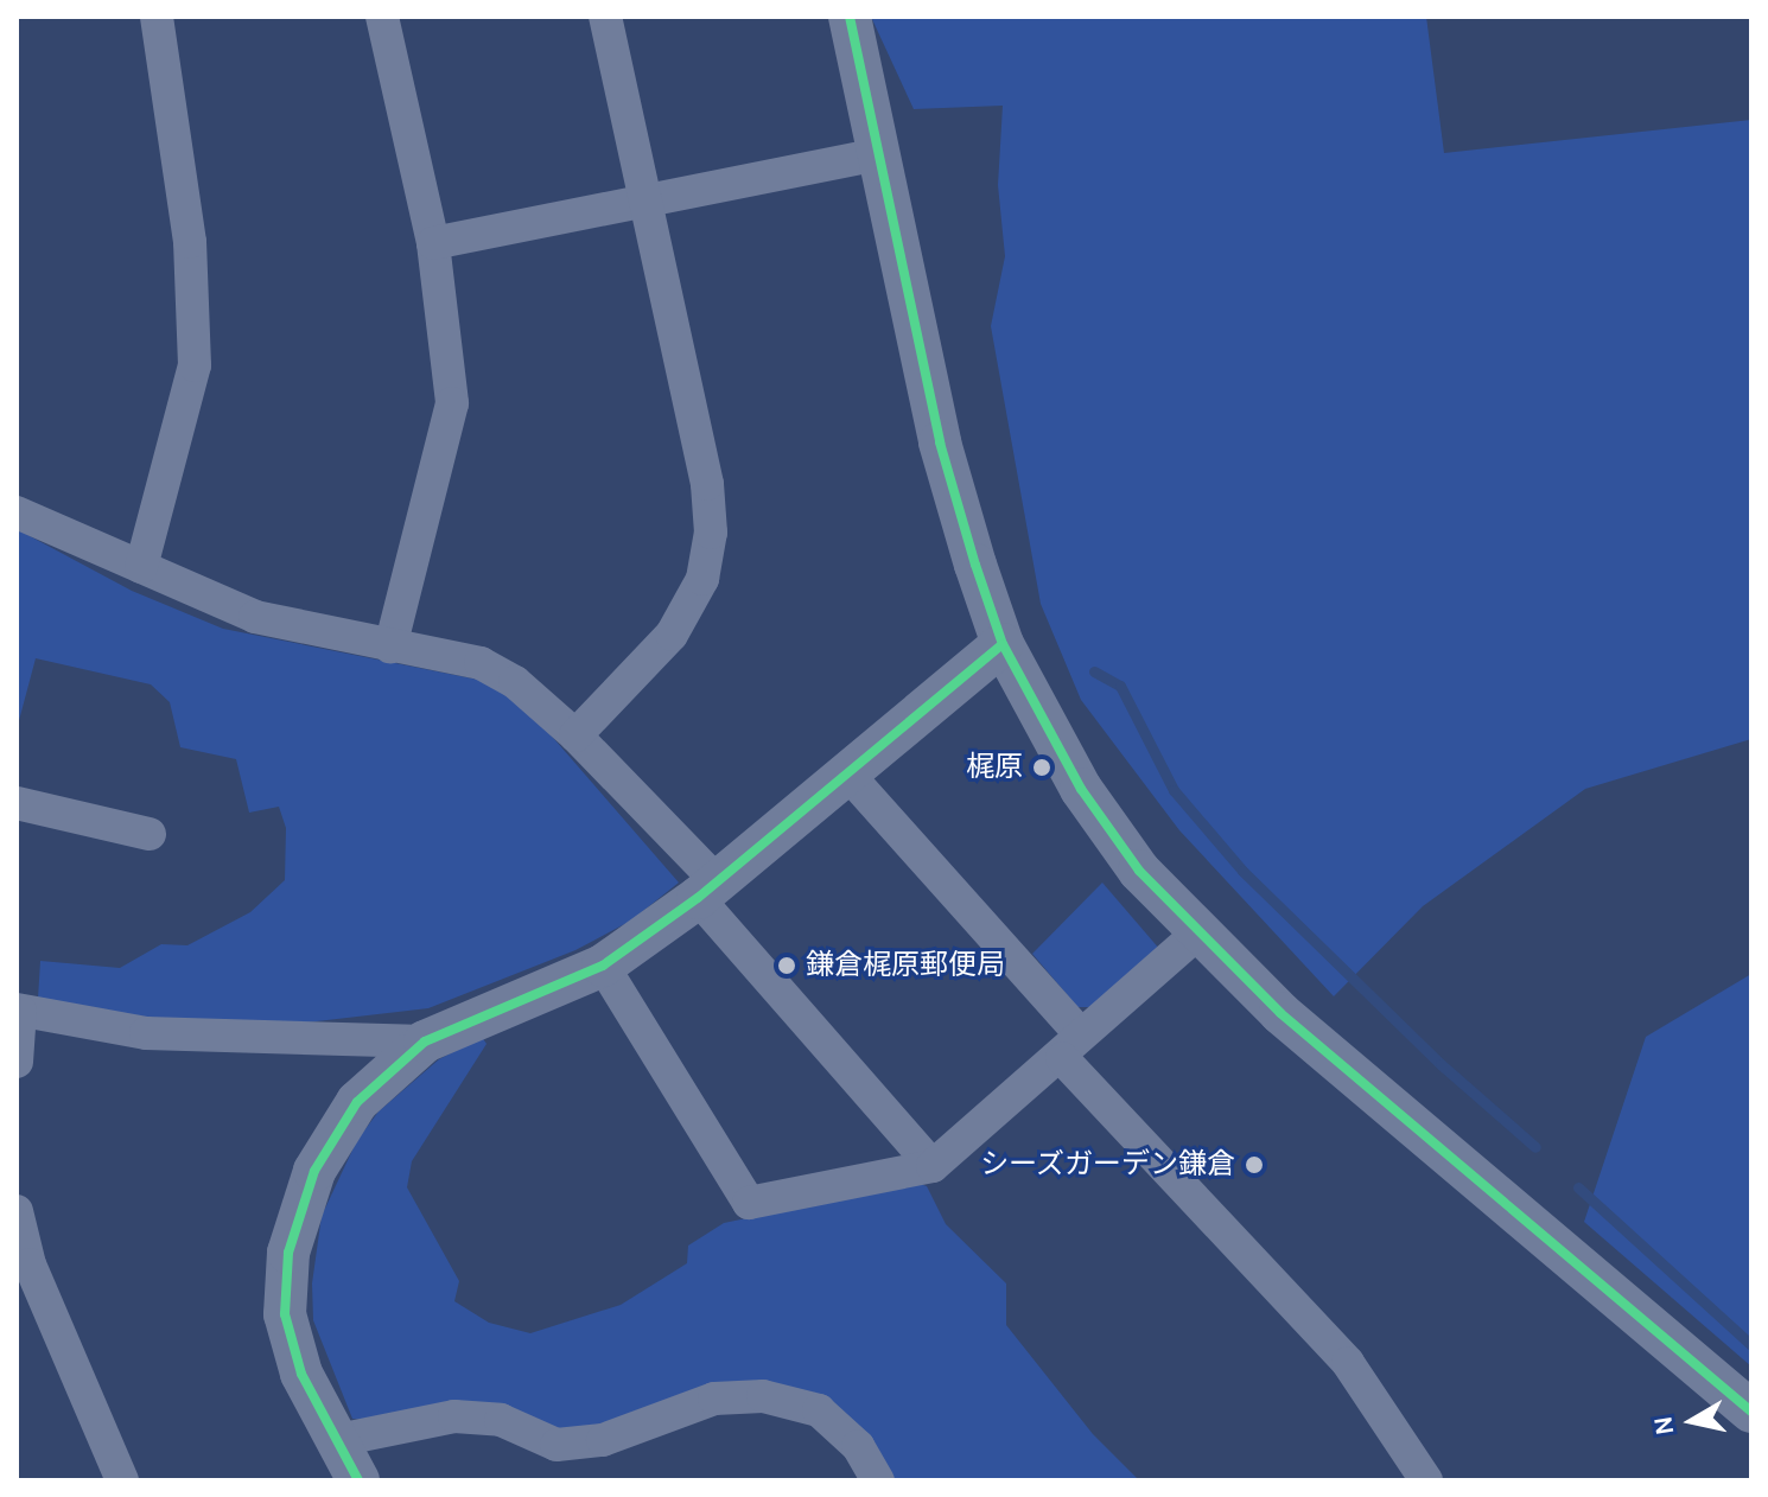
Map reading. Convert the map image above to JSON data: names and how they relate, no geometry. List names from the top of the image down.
{
  "places": ["梶原", "鎌倉梶原郵便局", "シーズガーデン鎌倉"],
  "north": "left"
}
